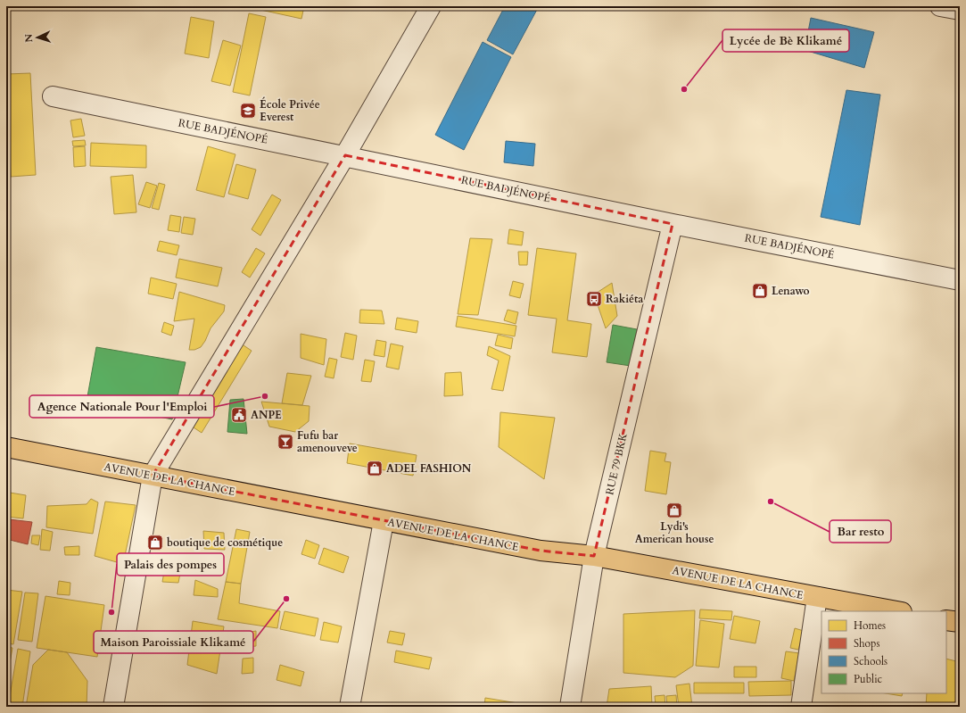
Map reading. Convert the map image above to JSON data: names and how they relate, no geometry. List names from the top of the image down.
{
  "streets": {
    "main road": ["AVENUE DE LA CHANCE"],
    "street": ["RUE BADJÉNOPÉ", "RUE 79 BKK"]
  },
  "crossings": [
    ["RUE BADJÉNOPÉ", "RUE 79 BKK"],
    ["RUE 79 BKK", "AVENUE DE LA CHANCE"]
  ],
  "places": {
    "other": [
      "Lycée de Bè Klikamé",
      "Agence Nationale Pour l'Emploi",
      "Bar resto",
      "Maison Paroissiale Klikamé",
      "Palais des pompes"
    ],
    "school or university": ["École Privée Everest"],
    "shop": [
      "Lenawo",
      "ADEL FASHION",
      "Lydi's American house",
      "boutique de cosmétique"
    ],
    "bus stop": ["Rakiéta"],
    "public building": ["ANPE"],
    "bar": ["Fufu bar amenouveve"]
  },
  "legend": [
    "Homes",
    "Shops",
    "Schools",
    "Public"
  ],
  "north": "left"
}
